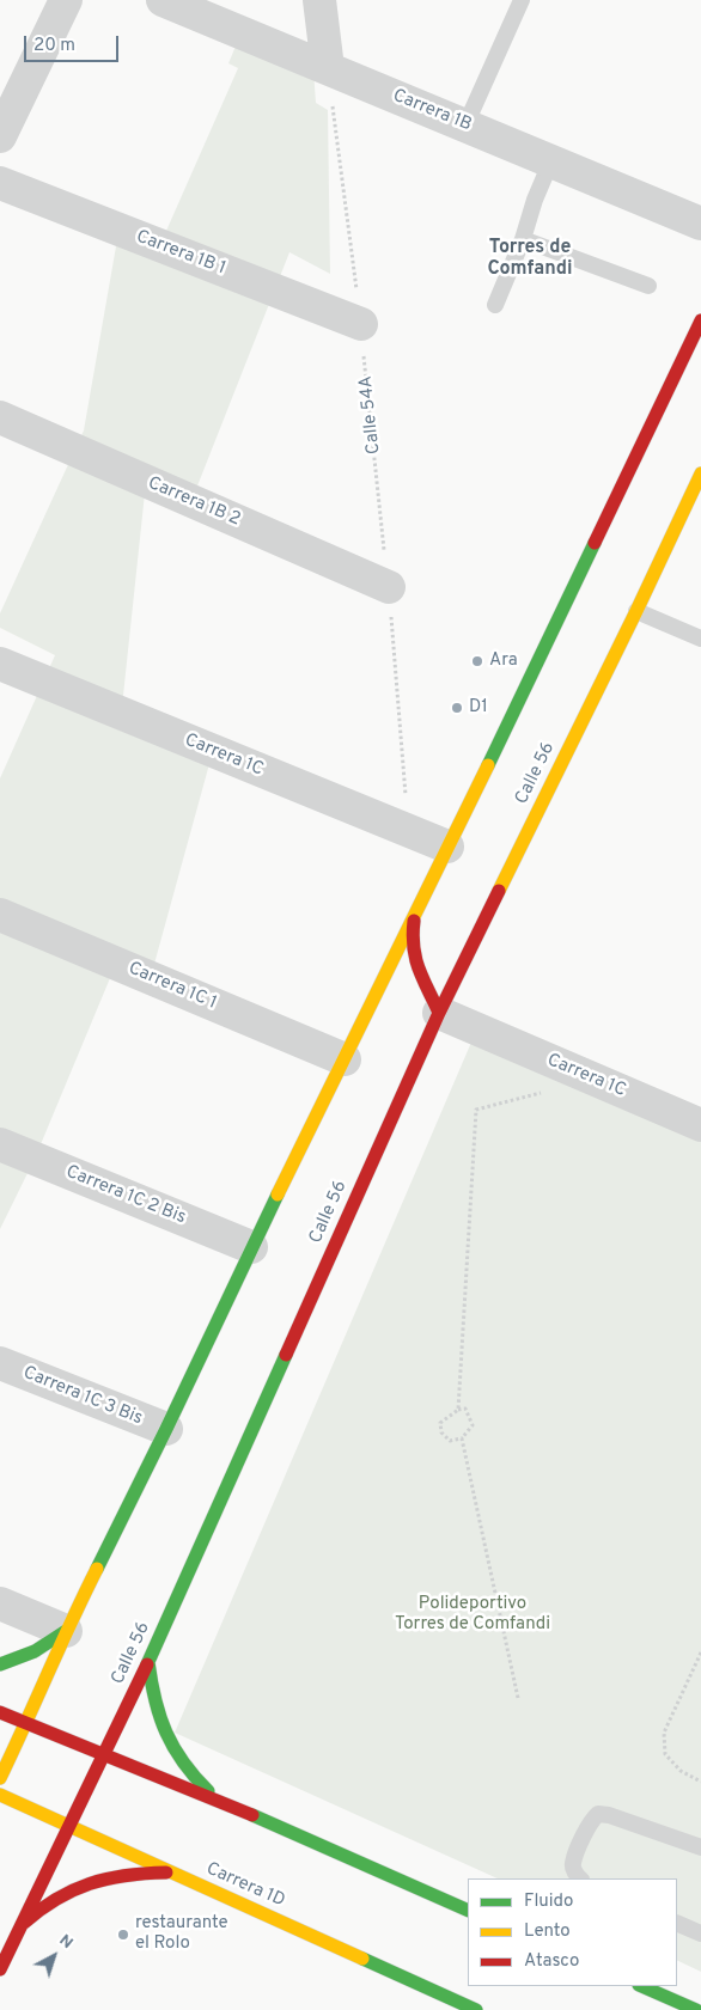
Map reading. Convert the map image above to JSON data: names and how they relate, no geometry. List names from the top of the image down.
{
  "streets": {
    "street": [
      "Carrera 1B",
      "Carrera 1B 1",
      "Carrera 1B 2",
      "Carrera 1C",
      "Calle 56",
      "Carrera 1C 1",
      "Carrera 1C 2 Bis",
      "Carrera 1C 3 Bis",
      "Carrera 1D"
    ],
    "path": ["Calle 54A"]
  },
  "crossings": [
    ["Carrera 1B", "Calle 54A"],
    ["Carrera 1B 1", "Calle 54A"],
    ["Calle 54A", "Carrera 1B 2"],
    ["Calle 54A", "Carrera 1C"],
    ["Carrera 1C", "Calle 56"],
    ["Calle 56", "Carrera 1D"]
  ],
  "districts": ["Torres de Comfandi"],
  "parks": ["Polideportivo Torres de Comfandi"],
  "places": ["Ara", "D1", "restaurante el Rolo"],
  "legend": ["Fluido", "Lento", "Atasco"],
  "scale_bar": "20 m",
  "north": "top right"
}
